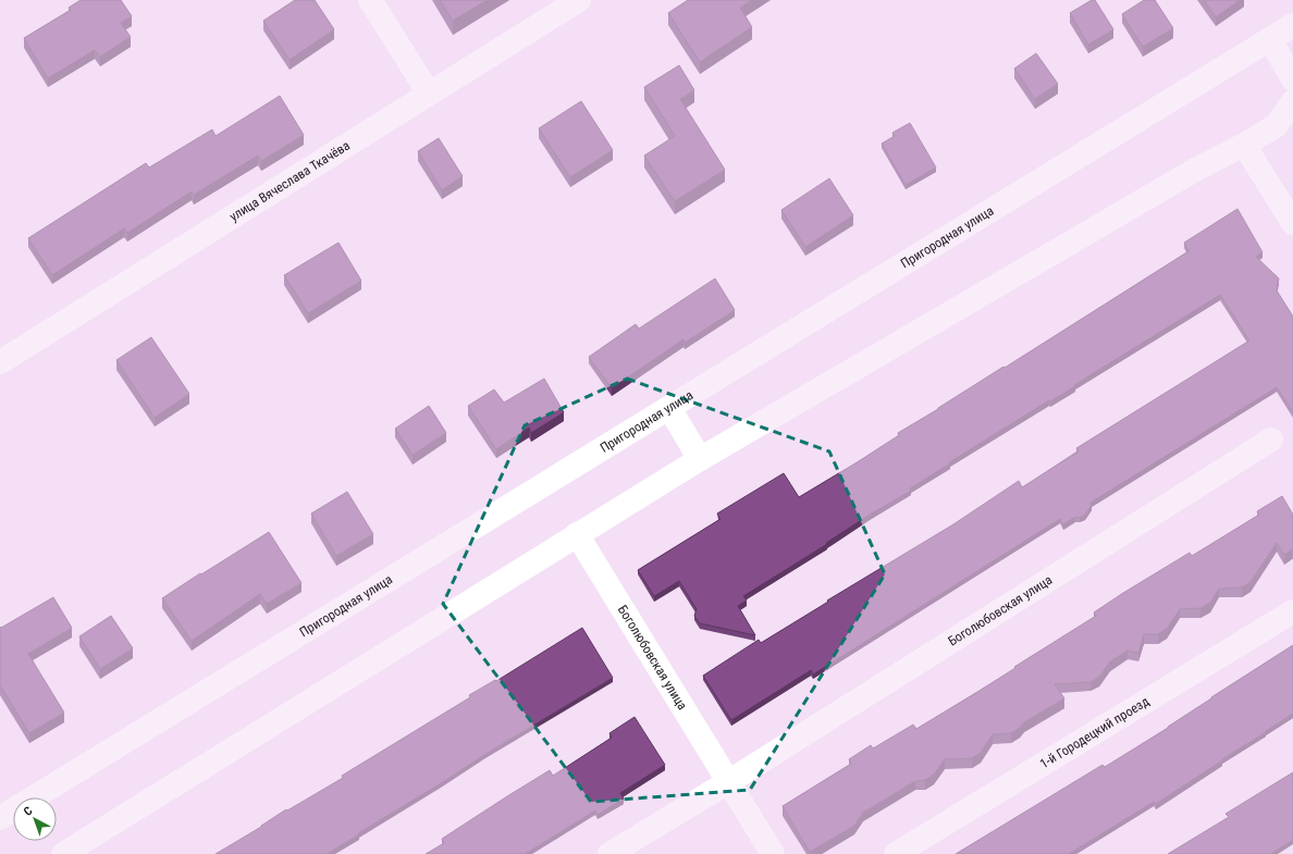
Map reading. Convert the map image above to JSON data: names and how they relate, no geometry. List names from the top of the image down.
{
  "streets": {
    "street": [
      "улица Вячеслава Ткачёва",
      "Пригородная улица",
      "Боголюбовская улица",
      "1-й Городецкий проезд"
    ]
  },
  "north": "top left"
}
